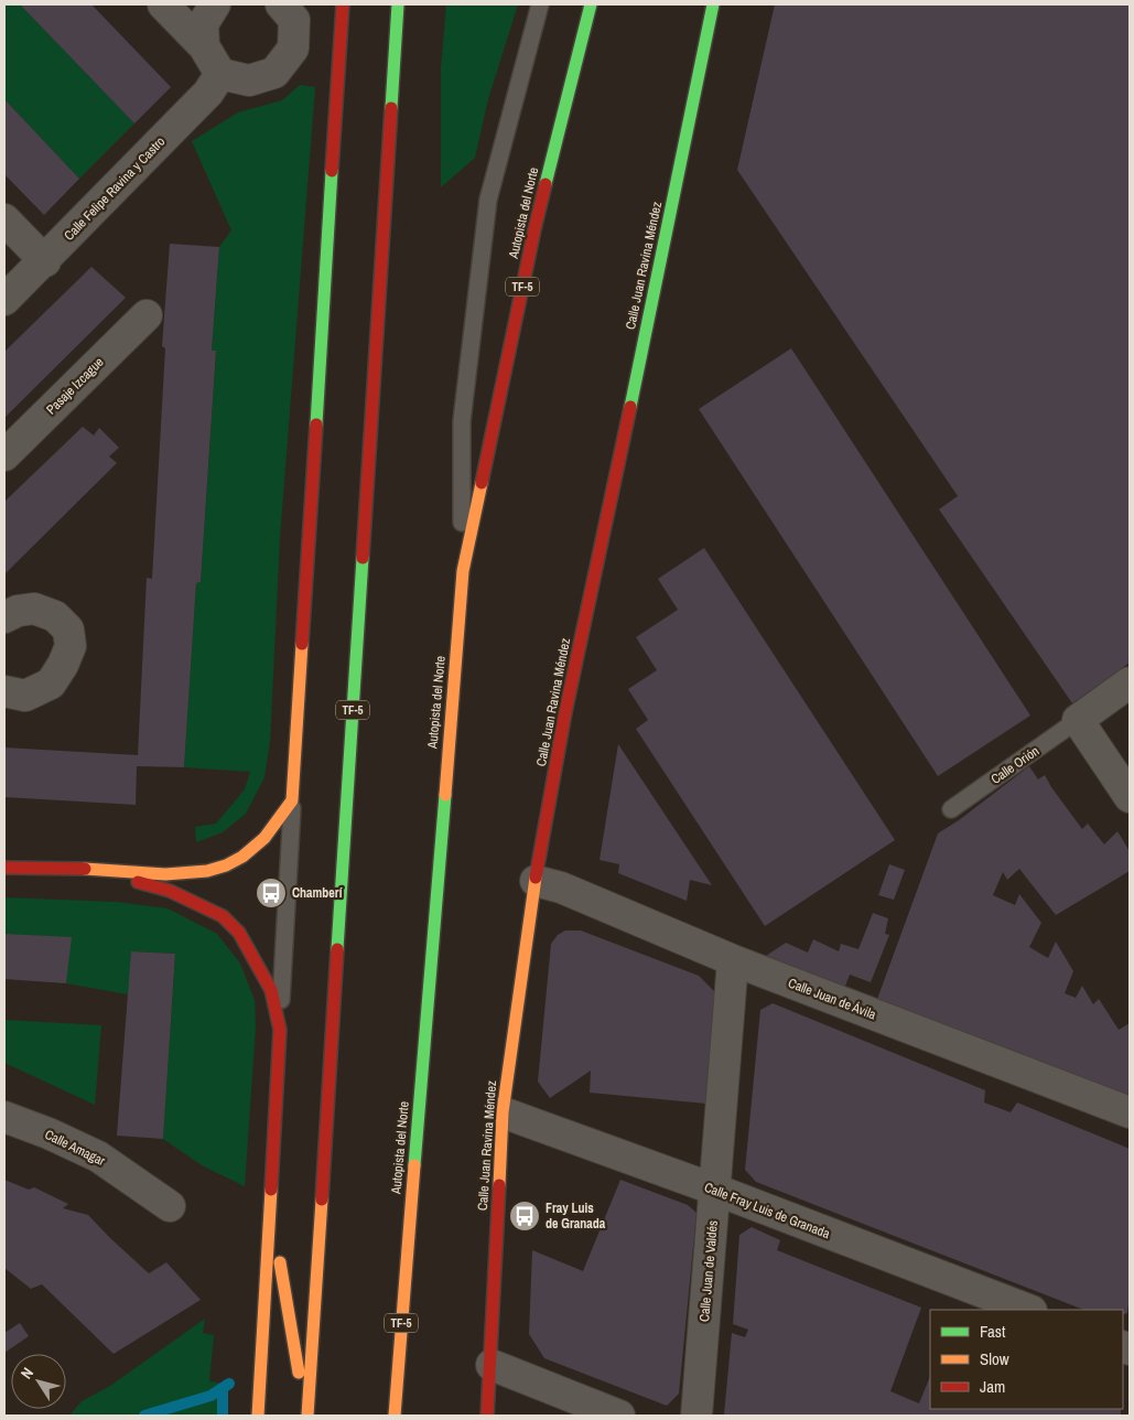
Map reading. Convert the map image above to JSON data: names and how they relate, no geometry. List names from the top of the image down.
{
  "streets": {
    "main road": ["Autopista del Norte", "Calle Juan Ravina Méndez", "TF-5"],
    "street": [
      "Calle Felipe Ravina y Castro",
      "Pasaje Izcague",
      "Calle Juan de Ávila",
      "Calle Amagar",
      "Calle Fray Luis de Granada",
      "Calle Juan de Valdés"
    ],
    "lane": ["Calle Orión"]
  },
  "crossings": [
    ["Calle Juan Ravina Méndez", "Calle Juan de Ávila"],
    ["Calle Juan Ravina Méndez", "Calle Fray Luis de Granada"],
    ["Calle Juan de Ávila", "Calle Juan de Valdés"],
    ["Calle Fray Luis de Granada", "Calle Juan de Valdés"]
  ],
  "places": {
    "bus stop": ["Chamberí", "Fray Luis de Granada"]
  },
  "legend": ["Fast", "Slow", "Jam"],
  "north": "top left"
}
